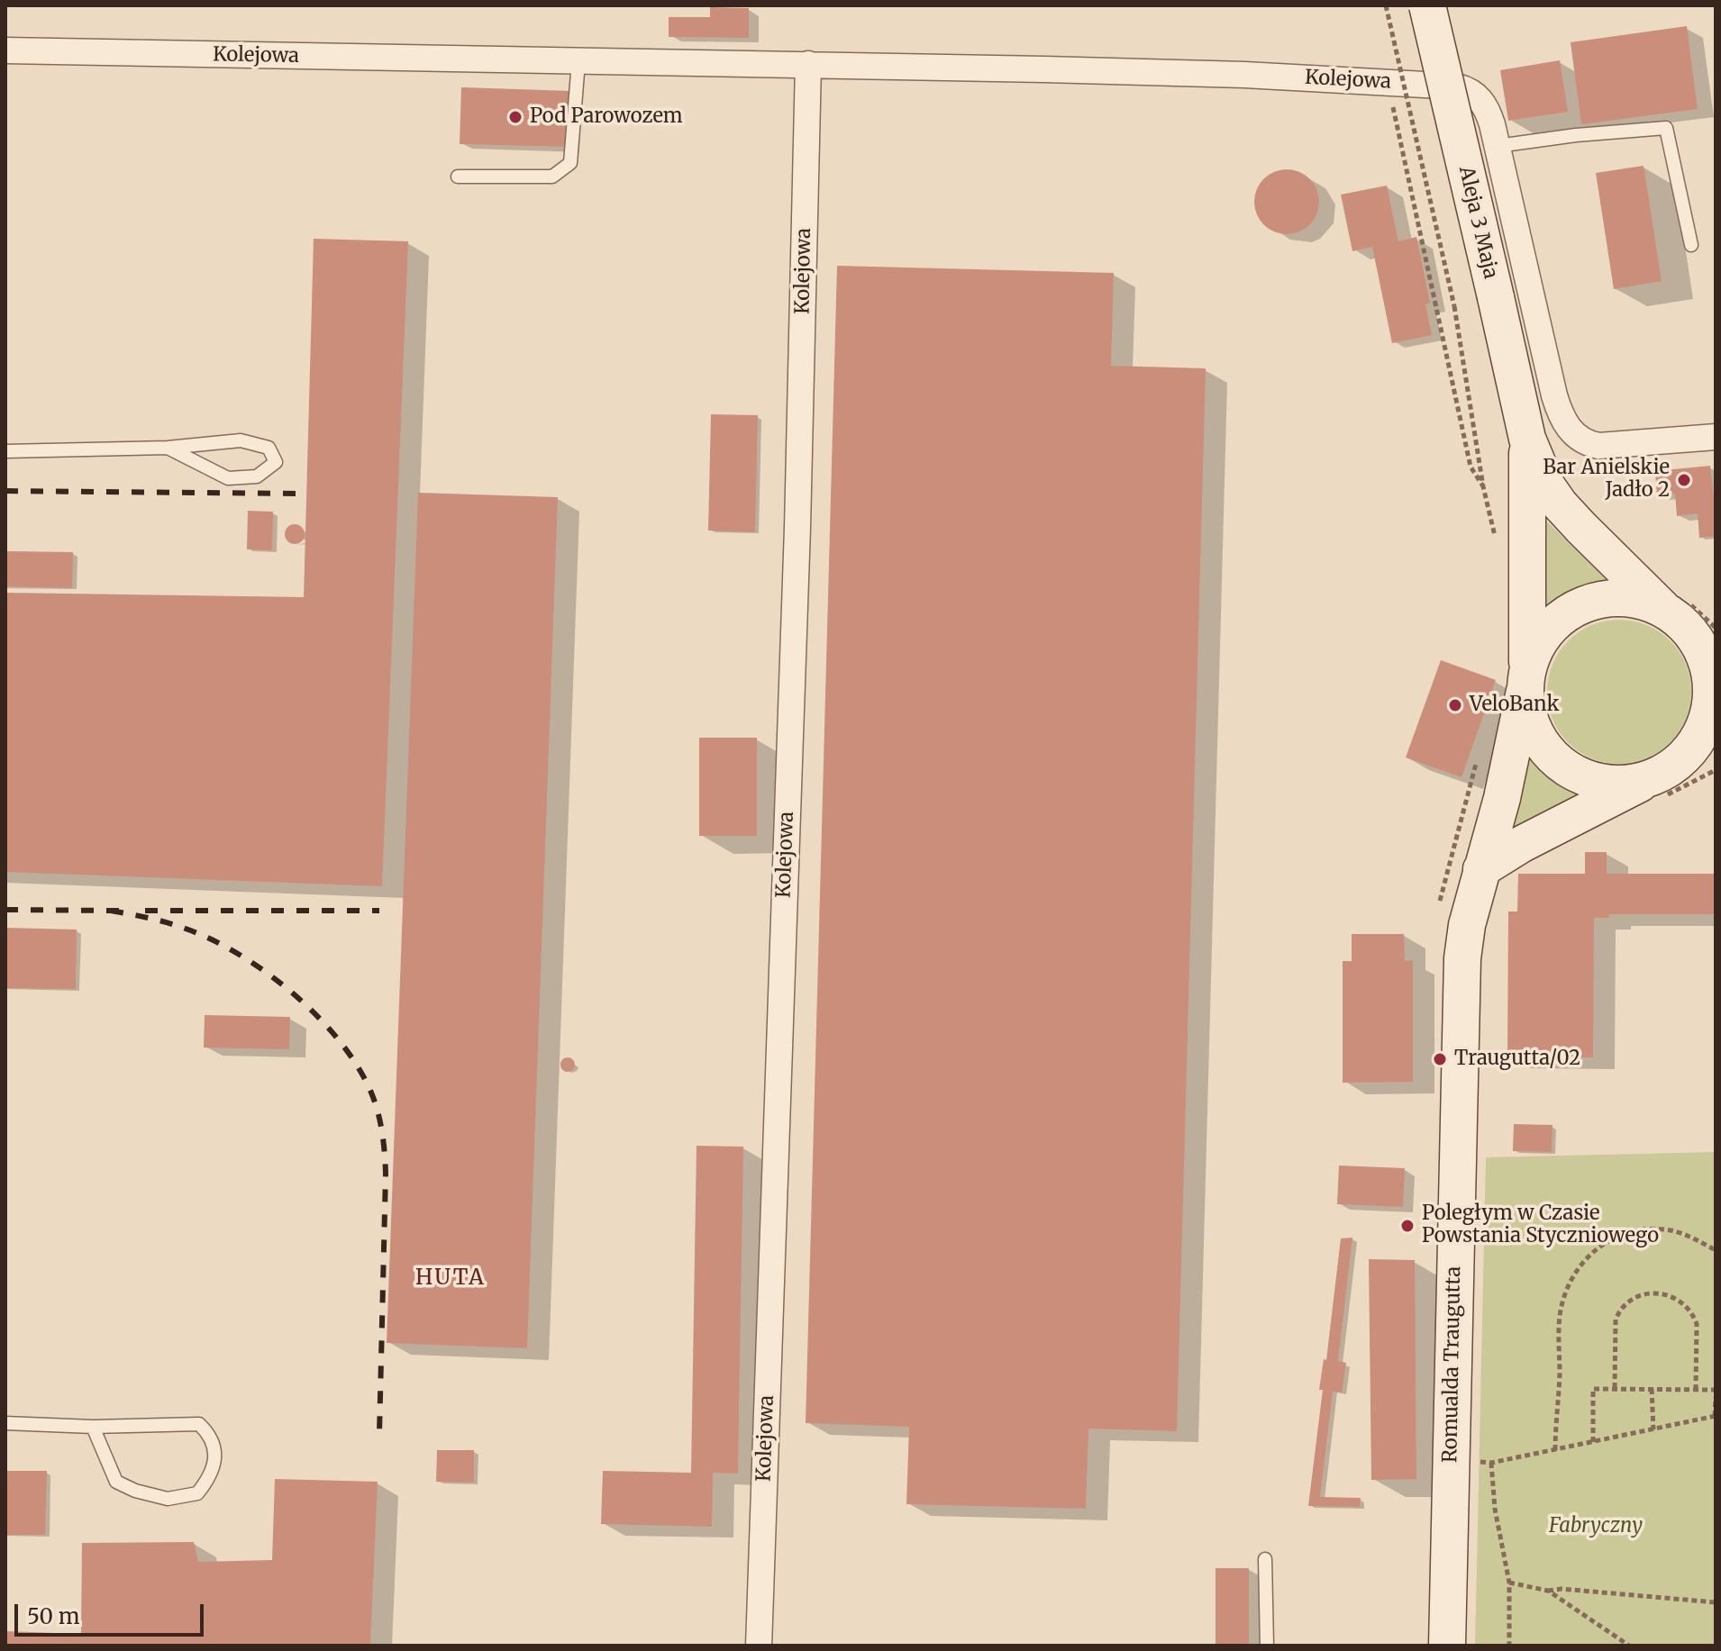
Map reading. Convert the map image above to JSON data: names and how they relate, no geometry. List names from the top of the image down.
{
  "streets": {
    "main road": ["Aleja 3 Maja", "Romualda Traugutta"],
    "street": ["Kolejowa"]
  },
  "crossings": [
    ["Aleja 3 Maja", "Romualda Traugutta"]
  ],
  "districts": ["HUTA"],
  "parks": ["Fabryczny"],
  "places": [
    "Pod Parowozem",
    "Bar Anielskie Jadło 2",
    "VeloBank",
    "Traugutta/02",
    "Poległym w Czasie Powstania Styczniowego"
  ],
  "scale_bar": "50 m"
}
